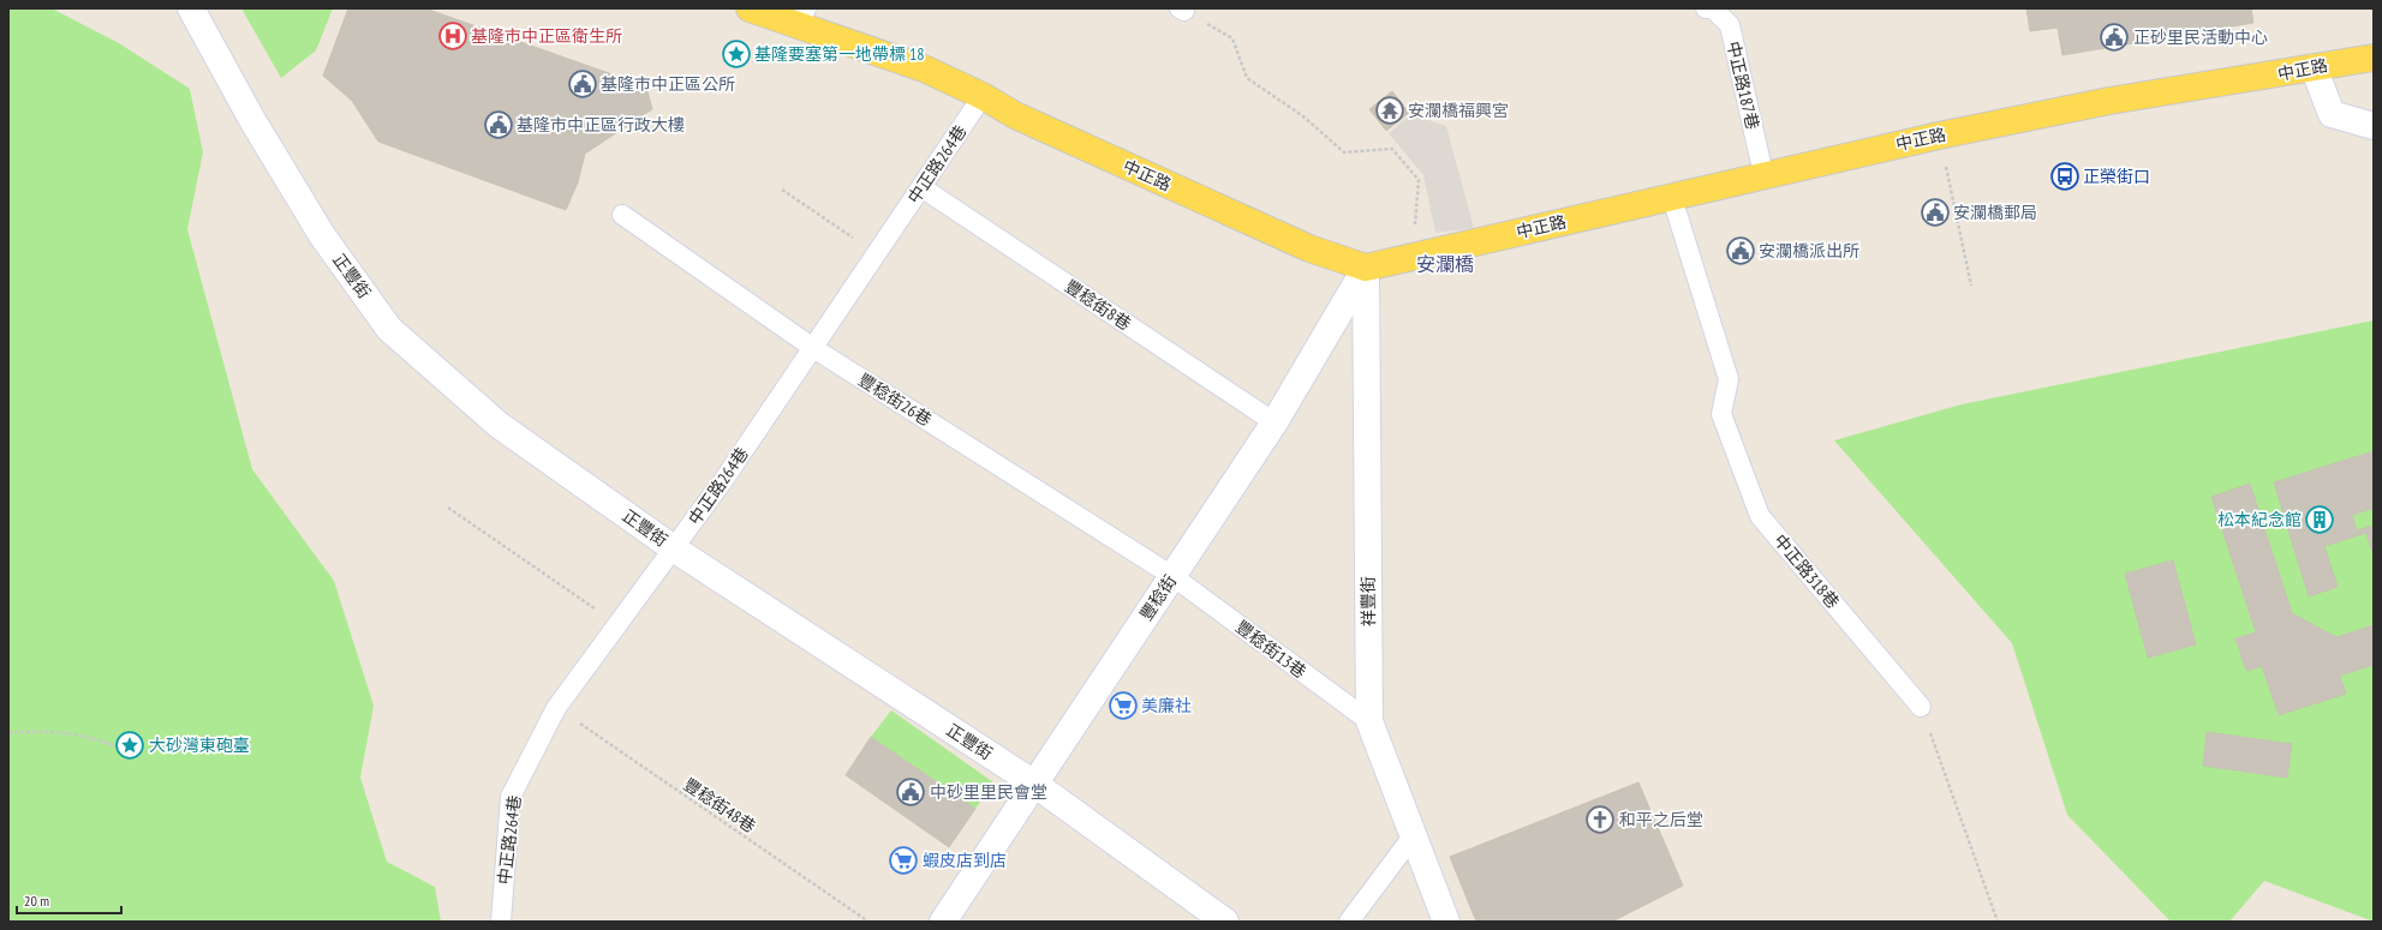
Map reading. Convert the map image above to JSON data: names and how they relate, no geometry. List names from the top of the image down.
{
  "streets": {
    "main road": ["中正路"],
    "street": ["正豐街", "豐稔街", "祥豐街"],
    "lane": [
      "中正路187巷",
      "中正路264巷",
      "豐稔街8巷",
      "豐稔街26巷",
      "中正路318巷",
      "豐稔街13巷"
    ],
    "path": ["豐稔街48巷"]
  },
  "crossings": [
    ["中正路", "中正路187巷"],
    ["中正路", "中正路264巷"],
    ["中正路", "中正路318巷"],
    ["中正路", "豐稔街"],
    ["中正路", "祥豐街"],
    ["中正路264巷", "正豐街"],
    ["中正路264巷", "豐稔街8巷"],
    ["中正路264巷", "豐稔街26巷"],
    ["中正路264巷", "豐稔街48巷"],
    ["正豐街", "豐稔街"],
    ["豐稔街8巷", "豐稔街"],
    ["豐稔街26巷", "豐稔街"],
    ["豐稔街26巷", "豐稔街13巷"],
    ["豐稔街", "祥豐街"],
    ["豐稔街", "豐稔街13巷"],
    ["祥豐街", "豐稔街13巷"]
  ],
  "districts": ["安瀾橋"],
  "places": {
    "hospital": ["基隆市中正區衛生所"],
    "public building": [
      "正砂里民活動中心",
      "基隆市中正區公所",
      "基隆市中正區行政大樓",
      "安瀾橋郵局",
      "安瀾橋派出所",
      "中砂里里民會堂"
    ],
    "place": ["基隆要塞第一地帶標 18", "大砂灣東砲臺"],
    "temple": ["安瀾橋福興宮"],
    "bus stop": ["正榮街口"],
    "building": ["松本紀念館"],
    "supermarket": ["美廉社", "蝦皮店到店"],
    "church": ["和平之后堂"]
  },
  "scale_bar": "20 m"
}
